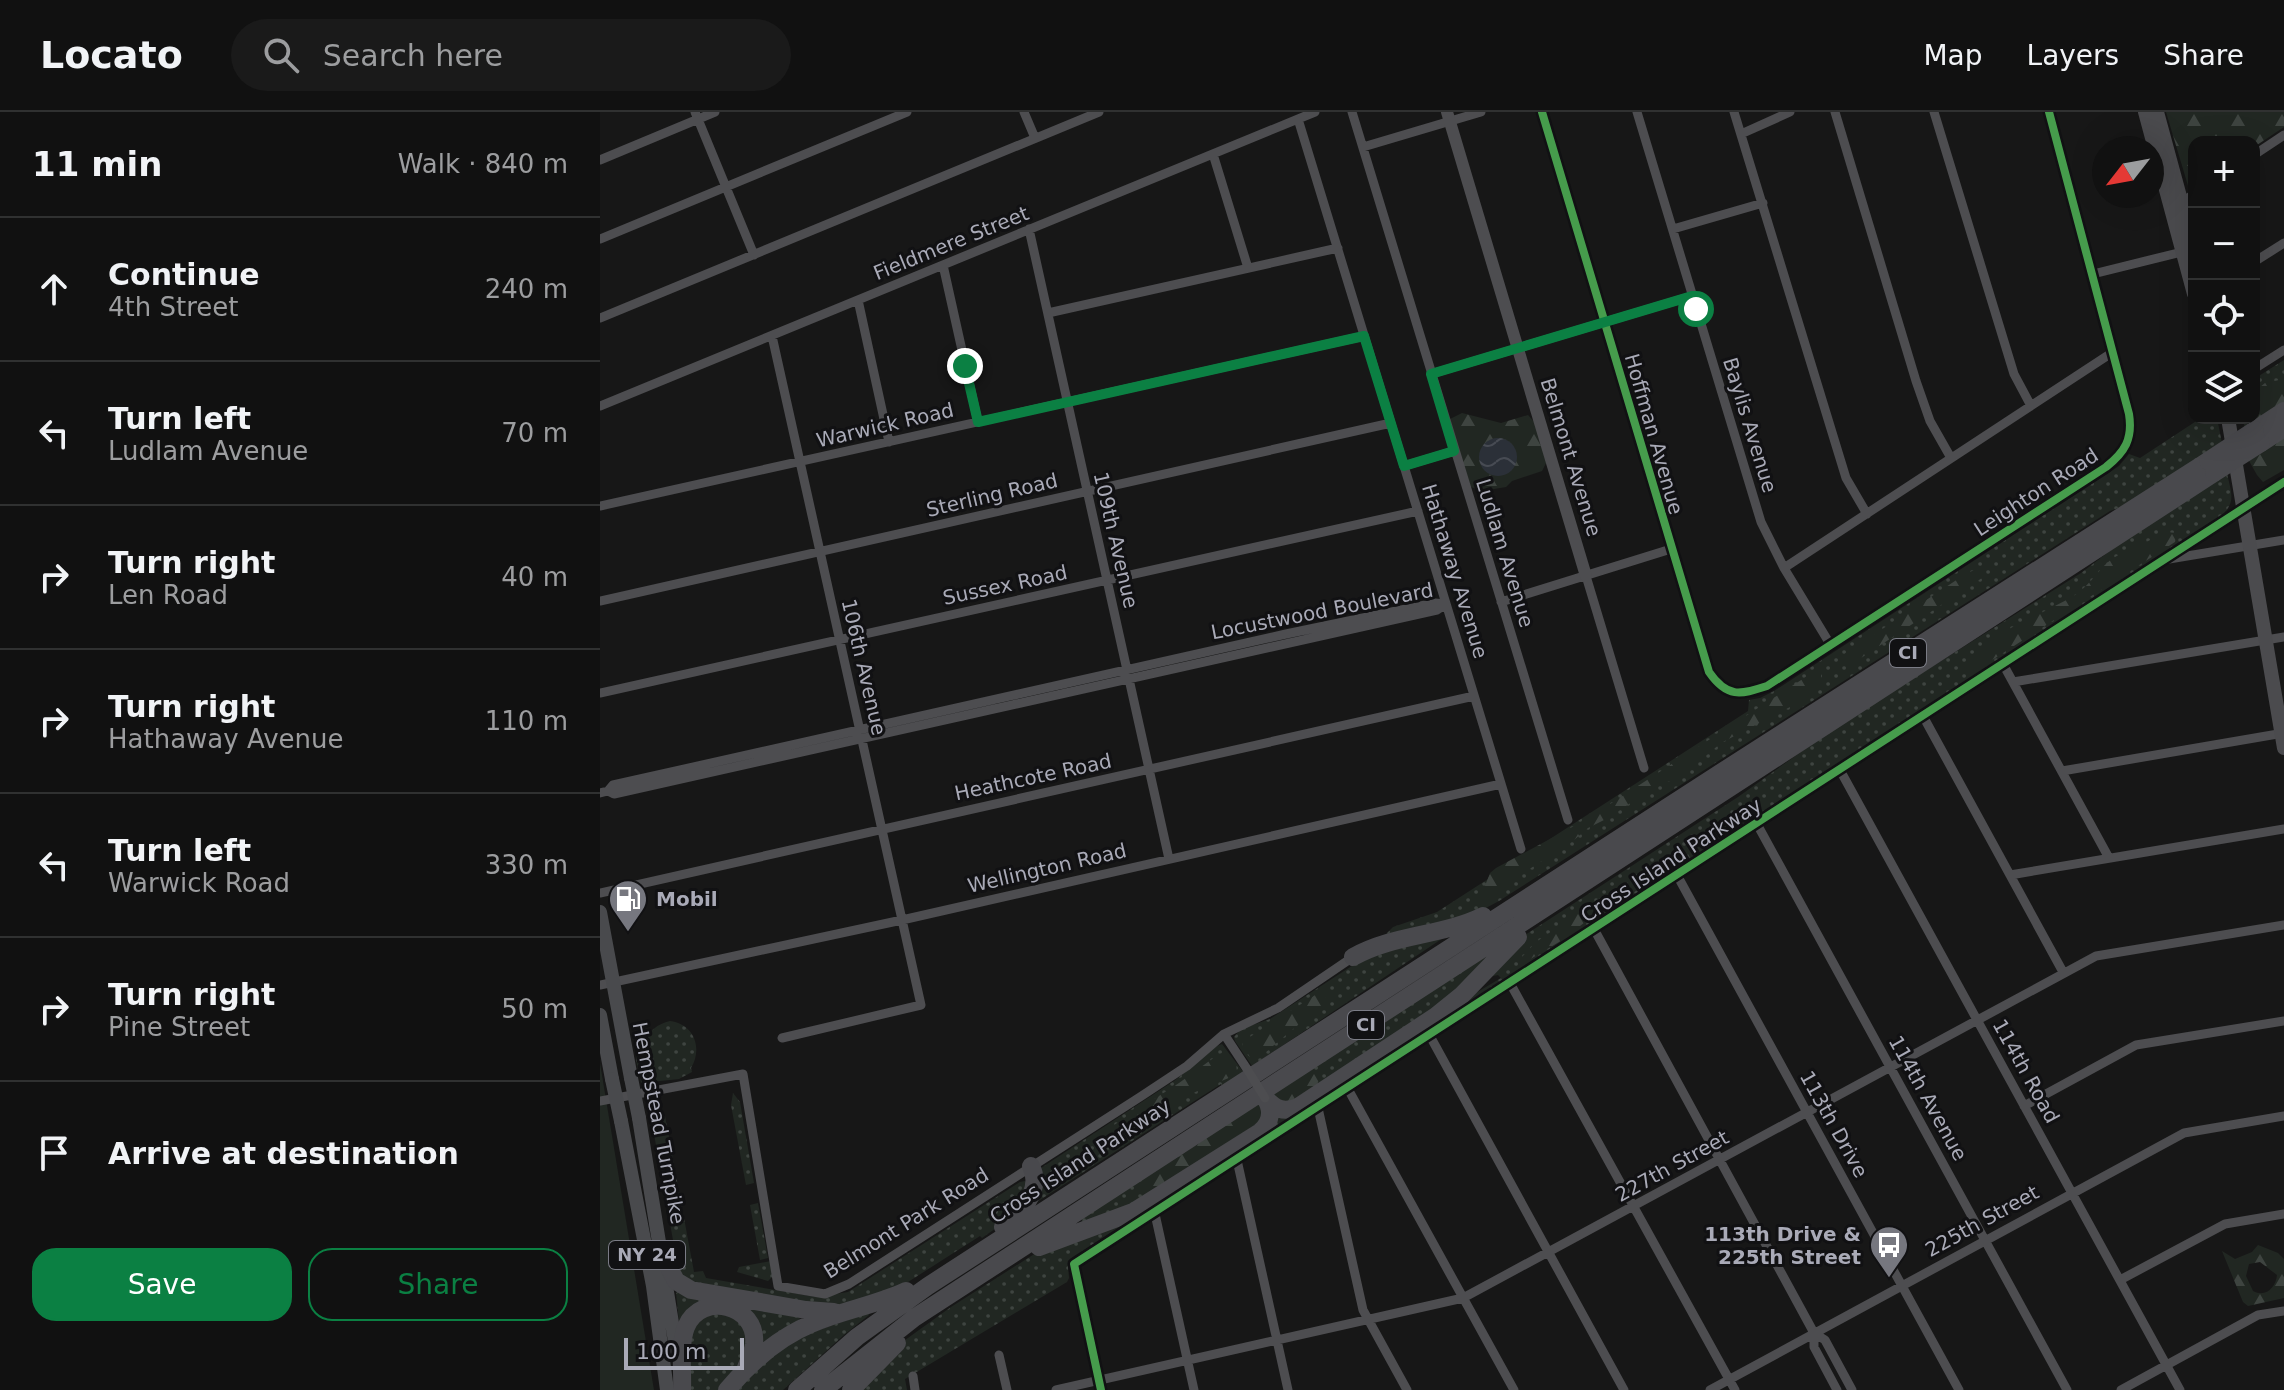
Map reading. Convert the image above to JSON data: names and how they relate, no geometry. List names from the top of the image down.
{
  "streets": {
    "highway": ["CI", "Cross Island Parkway"],
    "main road": ["Hempstead Turnpike", "NY 24"],
    "street": [
      "Fieldmere Street",
      "Warwick Road",
      "Baylis Avenue",
      "Hoffman Avenue",
      "Belmont Avenue",
      "Leighton Road",
      "Sterling Road",
      "109th Avenue",
      "Ludlam Avenue",
      "Hathaway Avenue",
      "Sussex Road",
      "Locustwood Boulevard",
      "106th Avenue",
      "Heathcote Road",
      "Wellington Road",
      "114th Road",
      "114th Avenue",
      "113th Drive",
      "227th Street",
      "225th Street",
      "Belmont Park Road"
    ]
  },
  "crossings": [
    ["Fieldmere Street", "109th Avenue"],
    ["Fieldmere Street", "Hathaway Avenue"],
    ["Fieldmere Street", "106th Avenue"],
    ["Warwick Road", "109th Avenue"],
    ["Warwick Road", "Hathaway Avenue"],
    ["Warwick Road", "106th Avenue"],
    ["Baylis Avenue", "Leighton Road"],
    ["Hoffman Avenue", "Leighton Road"],
    ["Sterling Road", "109th Avenue"],
    ["Sterling Road", "Hathaway Avenue"],
    ["Sterling Road", "106th Avenue"],
    ["109th Avenue", "Sussex Road"],
    ["109th Avenue", "Locustwood Boulevard"],
    ["109th Avenue", "Heathcote Road"],
    ["109th Avenue", "Wellington Road"],
    ["Hathaway Avenue", "Sussex Road"],
    ["Hathaway Avenue", "Locustwood Boulevard"],
    ["Hathaway Avenue", "Heathcote Road"],
    ["Hathaway Avenue", "Wellington Road"],
    ["Sussex Road", "106th Avenue"],
    ["Locustwood Boulevard", "106th Avenue"],
    ["106th Avenue", "Heathcote Road"],
    ["106th Avenue", "Wellington Road"],
    ["Cross Island Parkway", "114th Road"],
    ["Cross Island Parkway", "114th Avenue"],
    ["Cross Island Parkway", "113th Drive"],
    ["Cross Island Parkway", "227th Street"],
    ["Wellington Road", "Hempstead Turnpike"],
    ["114th Road", "227th Street"],
    ["114th Road", "225th Street"],
    ["114th Avenue", "227th Street"],
    ["114th Avenue", "225th Street"],
    ["113th Drive", "227th Street"],
    ["113th Drive", "225th Street"]
  ],
  "places": {
    "fuel station": ["Mobil"],
    "bus stop": ["113th Drive & 225th Street"]
  },
  "scale_bar": "100 m",
  "north": "bottom left",
  "page": {
    "header": "Locato",
    "search": "Search here",
    "nav": ["Map", "Layers", "Share"],
    "heading": ["11 min", "Walk · 840 m"],
    "map_buttons": ["+", "−"],
    "list": [
      ["Continue", "4th Street", "240 m"],
      ["Turn left", "Ludlam Avenue", "70 m"],
      ["Turn right", "Len Road", "40 m"],
      ["Turn right", "Hathaway Avenue", "110 m"],
      ["Turn left", "Warwick Road", "330 m"],
      ["Turn right", "Pine Street", "50 m"],
      "Arrive at destination"
    ],
    "buttons": ["Save", "Share"],
    "scale": "100 m"
  }
}
